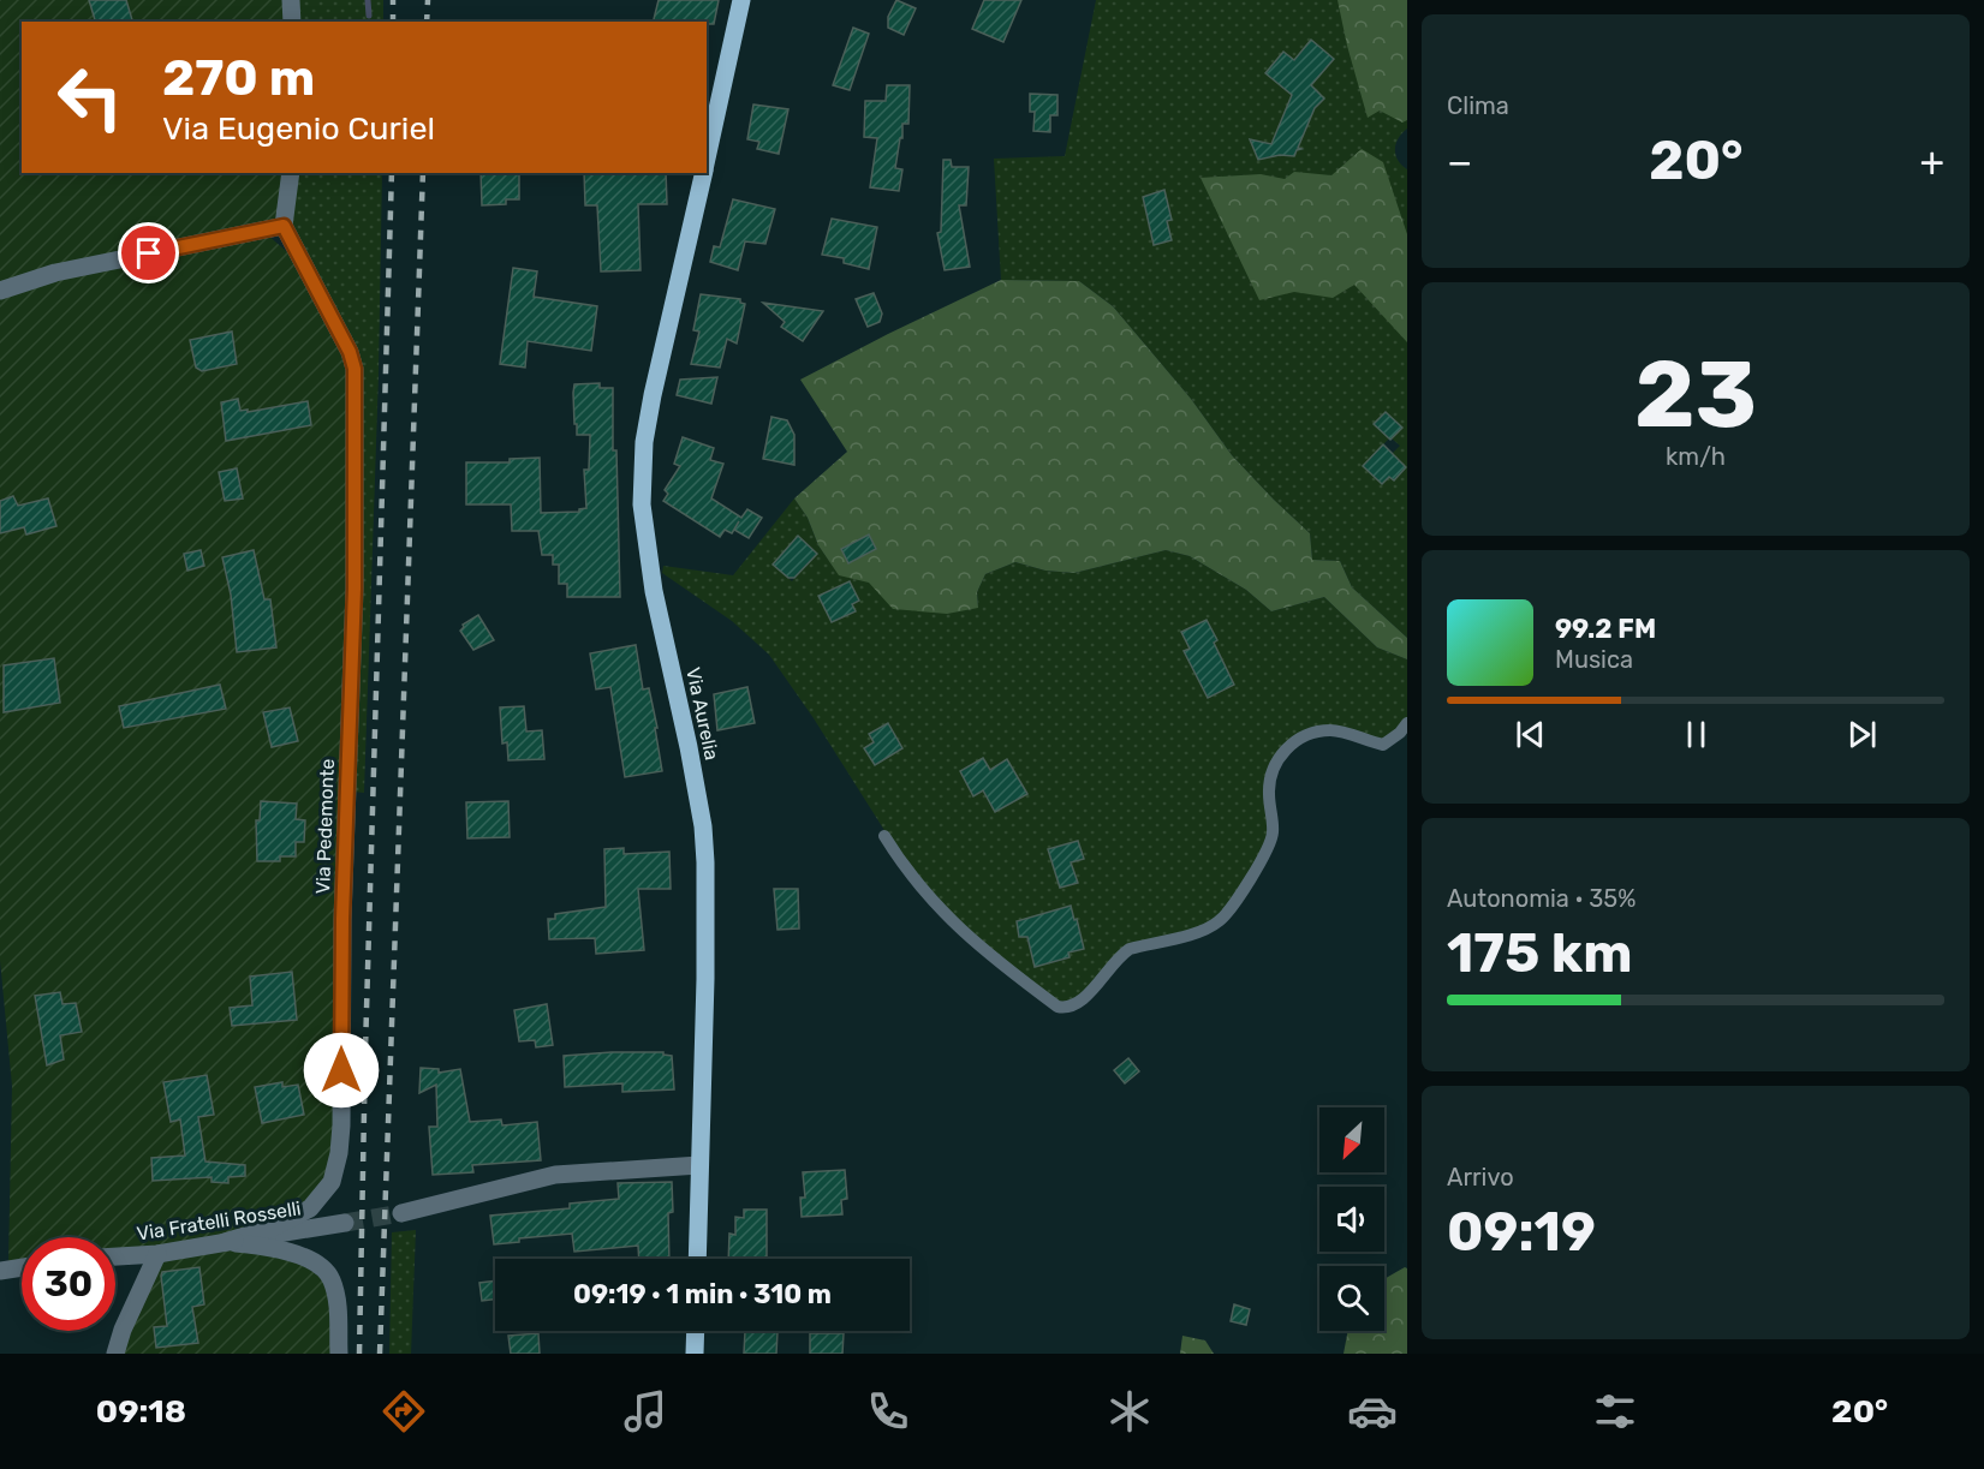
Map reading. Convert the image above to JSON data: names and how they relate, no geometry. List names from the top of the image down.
{
  "streets": {
    "main road": ["Via Aurelia"],
    "street": ["Via Pedemonte", "Via Fratelli Rosselli"]
  },
  "crossings": [
    ["Via Pedemonte", "Via Fratelli Rosselli"]
  ],
  "north": "bottom left",
  "page": {
    "tile": [
      "Clima",
      ["23", "km/h"],
      ["Autonomia · 35%", "175 km"],
      ["Arrivo", "09:19"]
    ],
    "turn": ["270 m", "Via Eugenio Curiel"],
    "heat": ["−", "20°", "+"],
    "song": ["99.2 FM", "Musica"],
    "limit": "30",
    "trip": "09:19 · 1 min · 310 m",
    "tabs": ["09:18", "20°"]
  }
}
